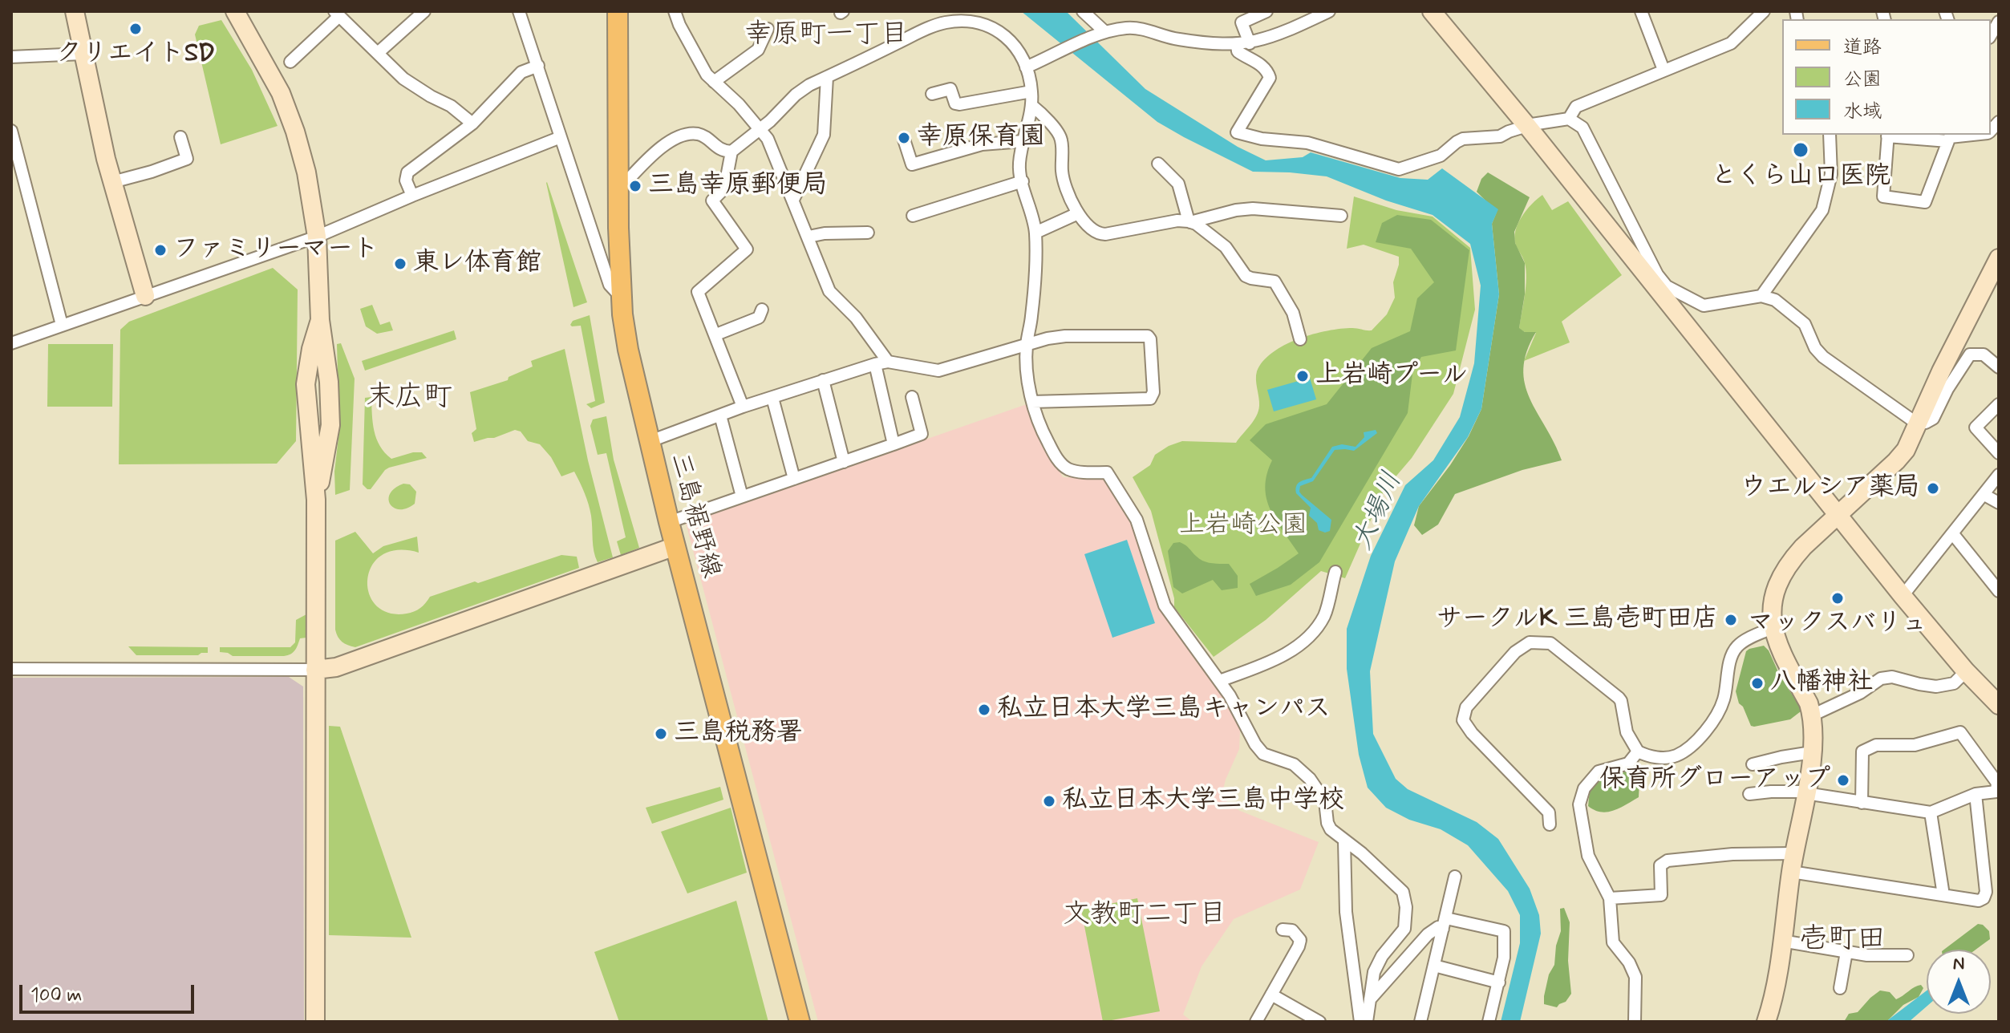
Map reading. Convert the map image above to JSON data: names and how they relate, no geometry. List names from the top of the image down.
{
  "streets": {
    "main road": ["三島裾野線"]
  },
  "districts": [
    "幸原町一丁目",
    "末広町",
    "文教町二丁目",
    "壱町田"
  ],
  "water": ["大場川"],
  "parks": ["上岩崎公園"],
  "places": [
    "クリエイトSD",
    "幸原保育園",
    "とくら山口医院",
    "三島幸原郵便局",
    "ファミリーマート",
    "東レ体育館",
    "上岩崎プール",
    "ウエルシア薬局",
    "マックスバリュ",
    "サークルK 三島壱町田店",
    "八幡神社",
    "私立日本大学三島キャンパス",
    "三島税務署",
    "保育所グローアップ",
    "私立日本大学三島中学校"
  ],
  "legend": ["道路", "公園", "水域"],
  "scale_bar": "100 m",
  "north": "top"
}
